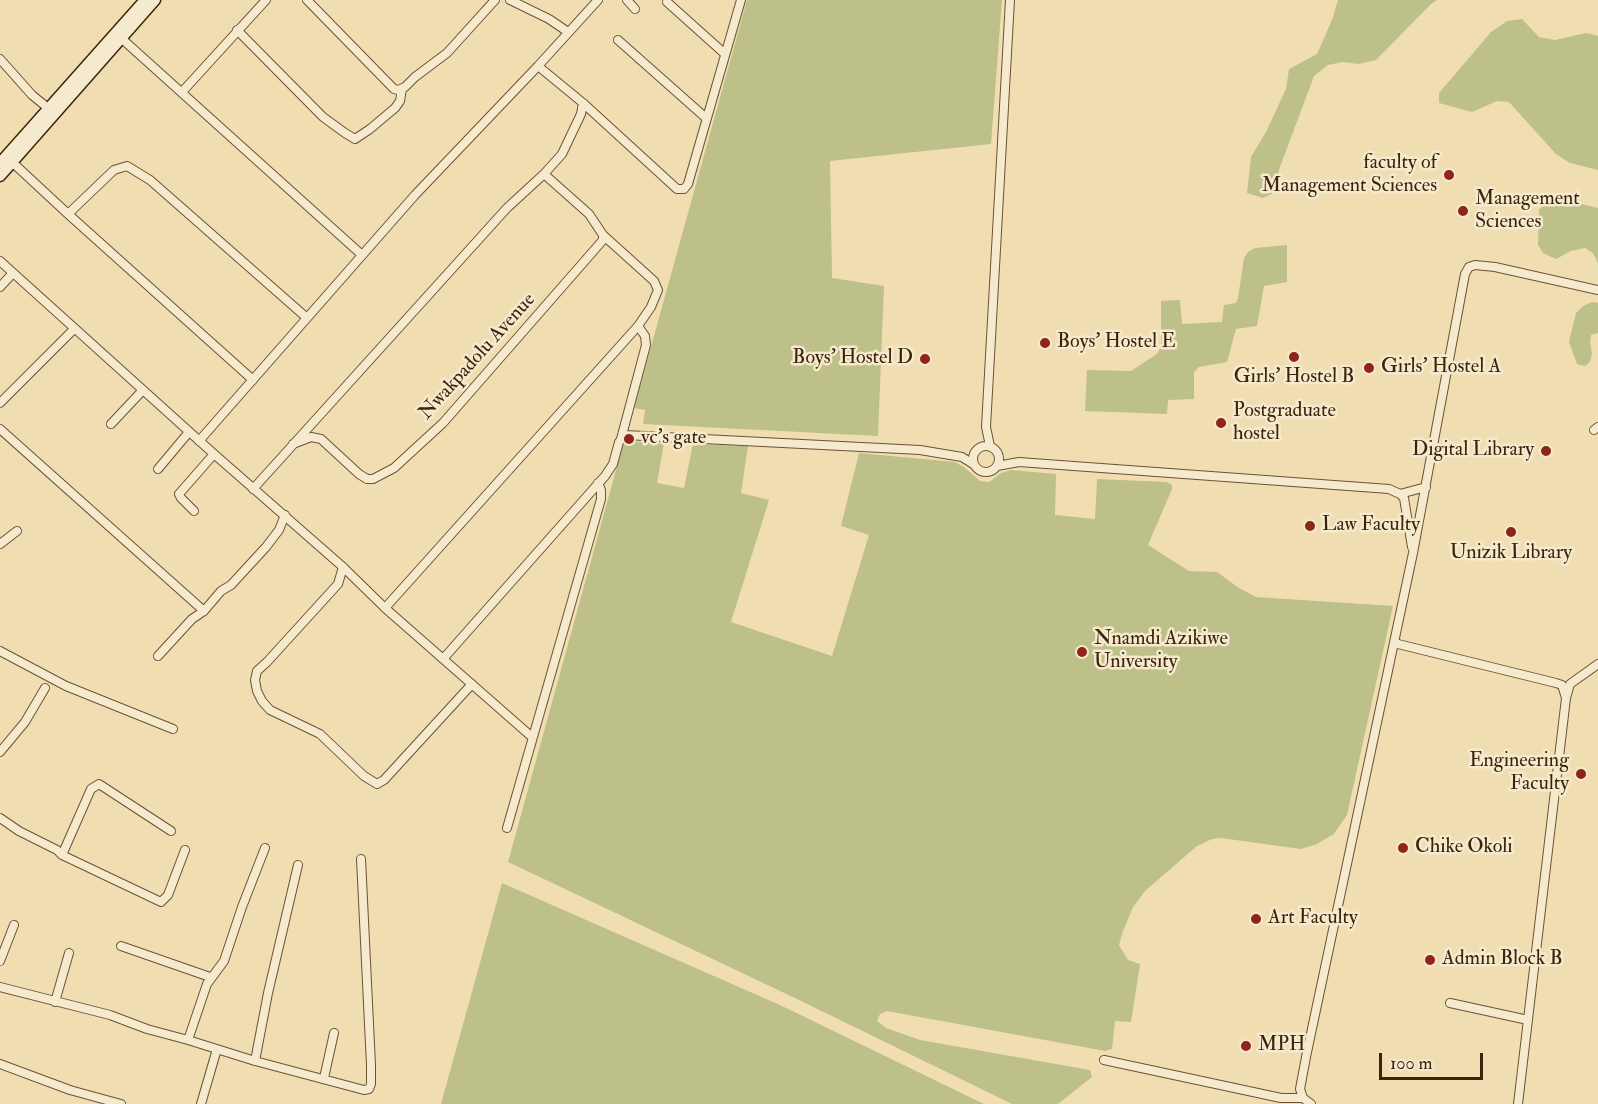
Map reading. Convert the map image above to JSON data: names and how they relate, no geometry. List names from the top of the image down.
{
  "streets": {
    "street": ["Nwakpadolu Avenue"]
  },
  "places": [
    "faculty of Management Sciences",
    "Management Sciences",
    "Boys' Hostel E",
    "Girls' Hostel B",
    "Boys' Hostel D",
    "Girls' Hostel A",
    "Postgraduate hostel",
    "vc's gate",
    "Digital Library",
    "Law Faculty",
    "Unizik Library",
    "Nnamdi Azikiwe University",
    "Engineering Faculty",
    "Chike Okoli",
    "Art Faculty",
    "Admin Block B",
    "MPH"
  ],
  "scale_bar": "100 m"
}
